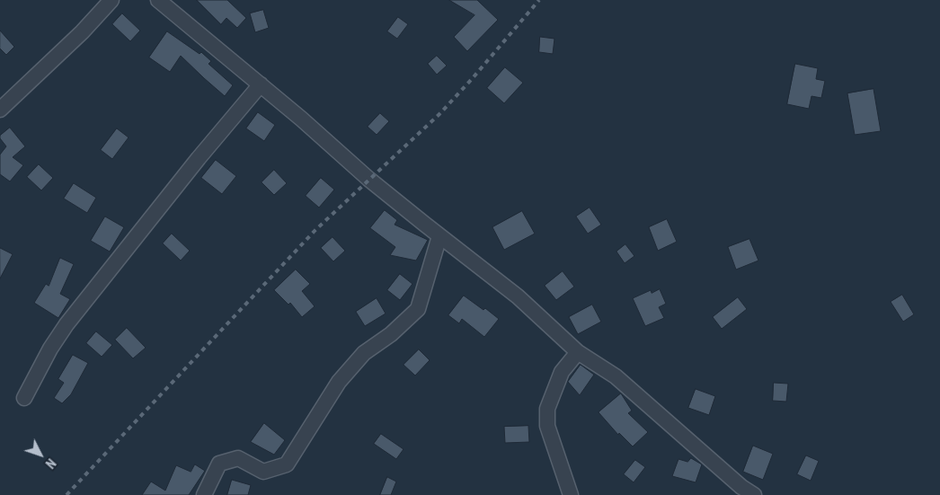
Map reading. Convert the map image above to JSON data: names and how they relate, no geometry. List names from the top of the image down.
{
  "north": "bottom right"
}
